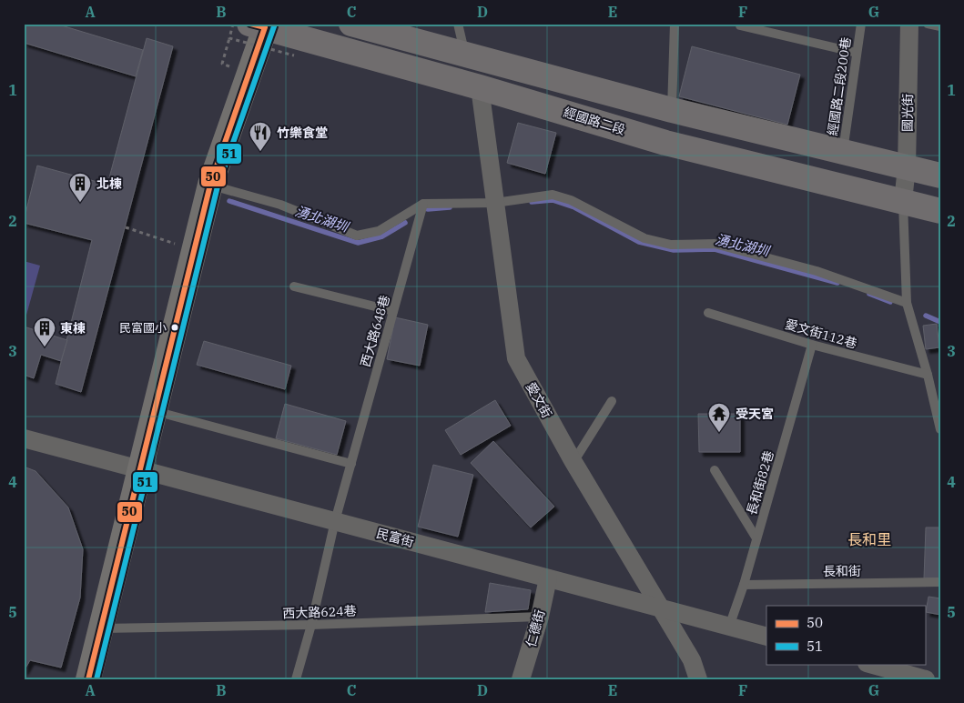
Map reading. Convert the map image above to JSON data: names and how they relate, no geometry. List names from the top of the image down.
{
  "streets": {
    "main road": ["經國路二段"],
    "street": [
      "國光街",
      "愛文街",
      "民富街",
      "仁德街"
    ],
    "lane": [
      "經國路二段200巷",
      "西大路648巷",
      "愛文街112巷",
      "長和街82巷",
      "長和街",
      "西大路624巷"
    ]
  },
  "crossings": [
    ["國光街", "經國路二段"],
    ["經國路二段", "愛文街"],
    ["西大路648巷", "民富街"],
    ["西大路648巷", "西大路624巷"],
    ["愛文街112巷", "長和街82巷"],
    ["愛文街", "民富街"],
    ["長和街82巷", "民富街"],
    ["長和街82巷", "長和街"],
    ["民富街", "仁德街"],
    ["西大路624巷", "仁德街"]
  ],
  "districts": ["長和里"],
  "water": ["湧北湖圳"],
  "places": {
    "restaurant": ["竹樂食堂"],
    "building": ["北棟", "東棟"],
    "other": ["民富國小"],
    "temple": ["受天宮"]
  },
  "lines": ["transit line 50", "transit line 51"],
  "legend": ["50", "51"],
  "grid": {
    "columns": [
      "A",
      "B",
      "C",
      "D",
      "E",
      "F",
      "G"
    ],
    "rows": [
      "1",
      "2",
      "3",
      "4",
      "5"
    ]
  }
}
